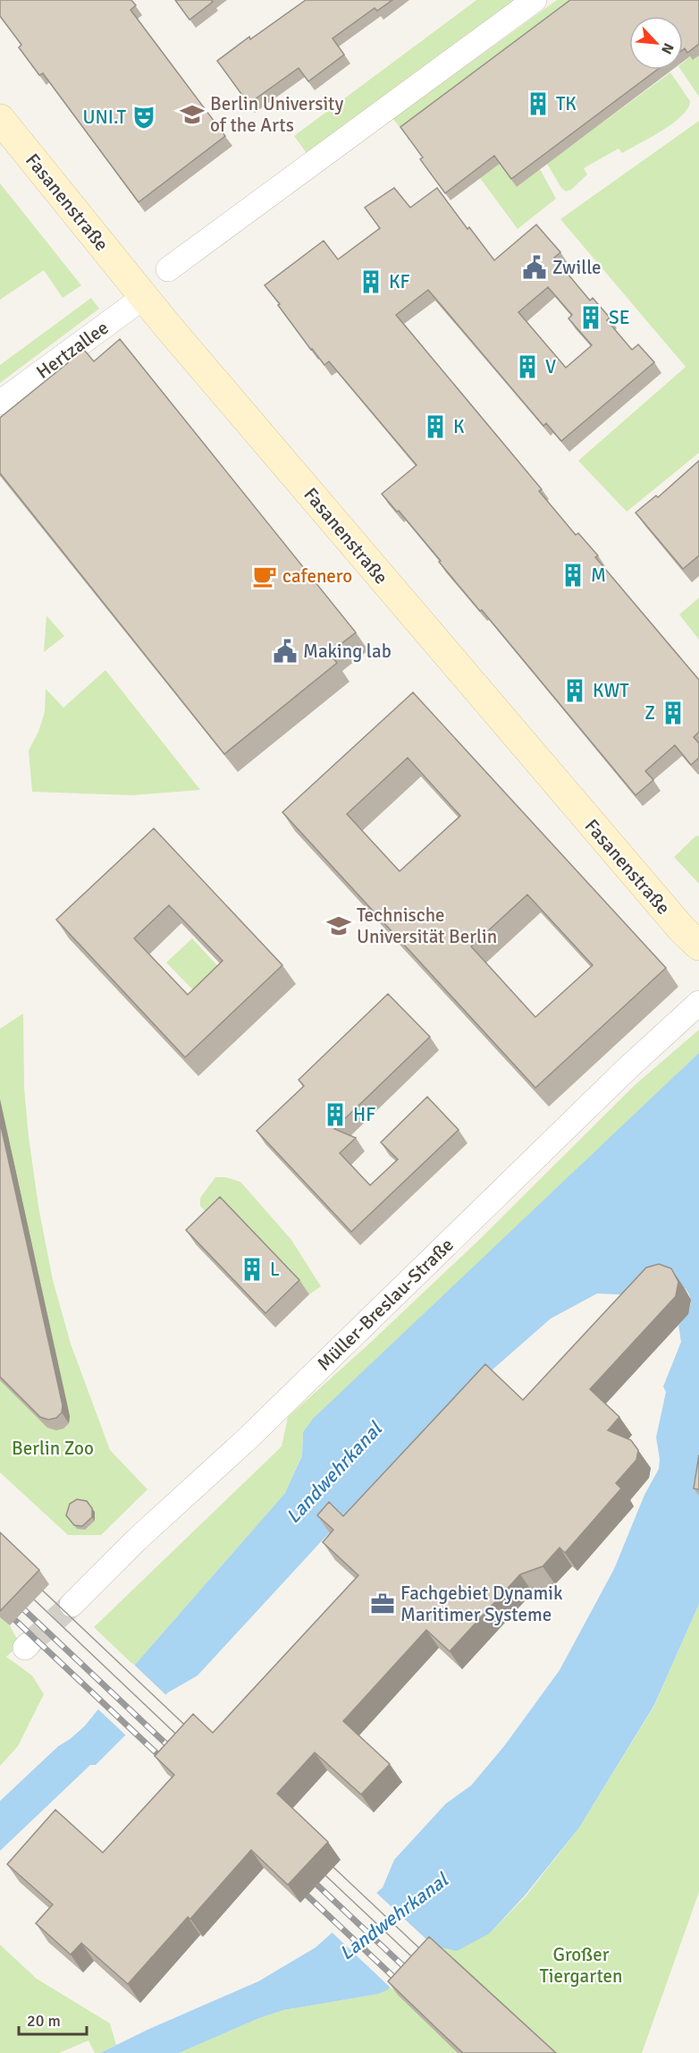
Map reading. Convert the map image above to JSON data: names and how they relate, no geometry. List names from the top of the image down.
{
  "streets": {
    "street": ["Fasanenstraße", "Hertzallee", "Müller-Breslau-Straße"]
  },
  "crossings": [
    ["Fasanenstraße", "Hertzallee"]
  ],
  "water": ["Landwehrkanal"],
  "parks": ["Berlin Zoo", "Großer Tiergarten"],
  "places": {
    "building": [
      "TK",
      "KF",
      "SE",
      "V",
      "K",
      "M",
      "KWT",
      "Z",
      "HF",
      "L"
    ],
    "school or university": ["Berlin University of the Arts", "Technische Universität Berlin"],
    "theatre": ["UNI.T"],
    "public building": ["Zwille", "Making lab"],
    "cafe": ["cafenero"],
    "office": ["Fachgebiet Dynamik Maritimer Systeme"]
  },
  "scale_bar": "20 m",
  "north": "bottom right"
}
